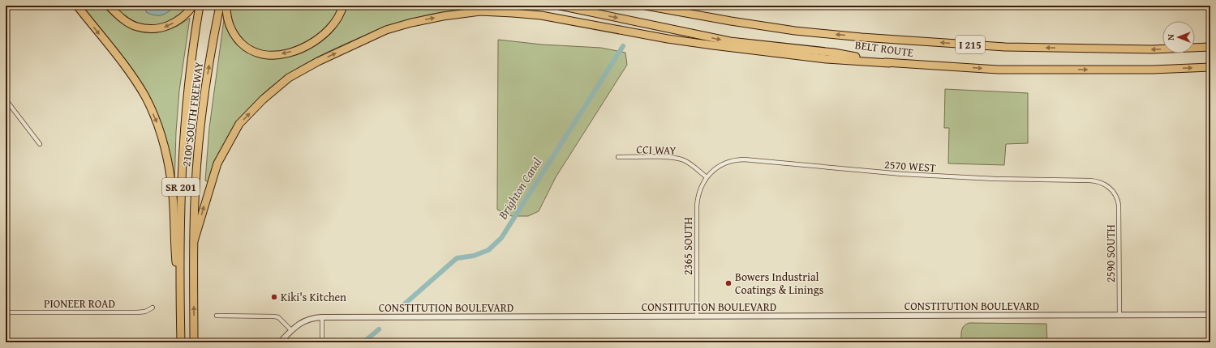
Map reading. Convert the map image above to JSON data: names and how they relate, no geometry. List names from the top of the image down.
{
  "streets": {
    "highway": [
      "I 215",
      "BELT ROUTE",
      "2100 SOUTH FREEWAY",
      "SR 201"
    ],
    "street": [
      "CCI WAY",
      "2570 WEST",
      "2365 SOUTH",
      "2590 SOUTH",
      "PIONEER ROAD",
      "CONSTITUTION BOULEVARD"
    ]
  },
  "crossings": [
    ["CCI WAY", "2570 WEST"],
    ["CCI WAY", "2365 SOUTH"],
    ["2570 WEST", "2365 SOUTH"],
    ["2570 WEST", "2590 SOUTH"],
    ["2365 SOUTH", "CONSTITUTION BOULEVARD"],
    ["2590 SOUTH", "CONSTITUTION BOULEVARD"]
  ],
  "water": ["Brighton Canal"],
  "places": ["Bowers Industrial Coatings & Linings", "Kiki's Kitchen"],
  "north": "left"
}
